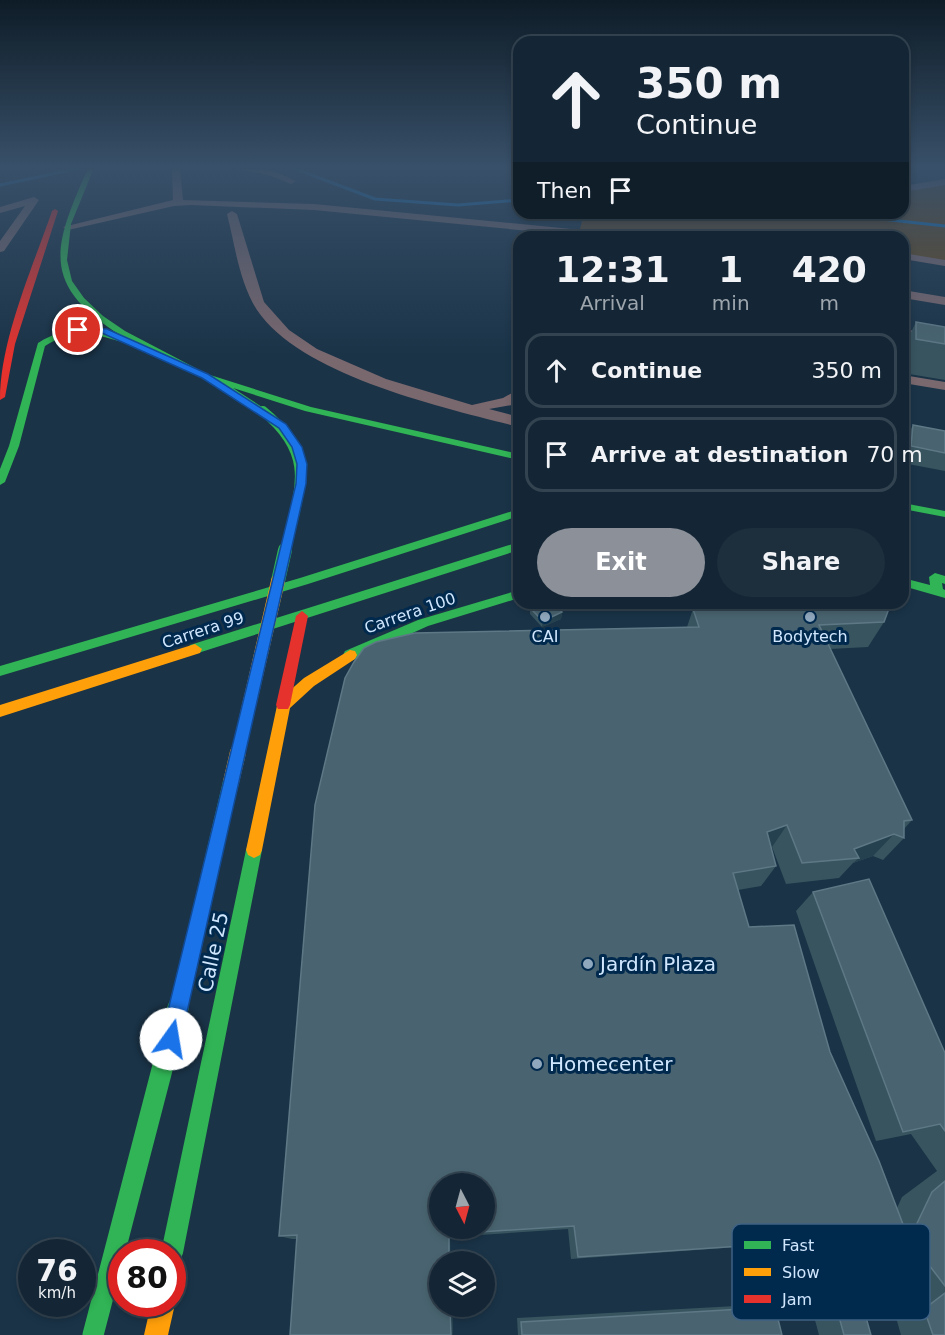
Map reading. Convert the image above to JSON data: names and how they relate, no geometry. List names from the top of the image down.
{
  "streets": {
    "main road": ["Carrera 100", "Carrera 99", "Calle 25"]
  },
  "crossings": [
    ["Carrera 100", "Calle 25"],
    ["Carrera 99", "Calle 25"]
  ],
  "places": [
    "CAI",
    "Bodytech",
    "Jardín Plaza",
    "Homecenter"
  ],
  "legend": ["Fast", "Slow", "Jam"],
  "north": "bottom",
  "page": {
    "turn": ["350 m", "Continue"],
    "then": "Then",
    "eta": [
      "12:31",
      "Arrival",
      "1",
      "min",
      "420",
      "m"
    ],
    "list": [
      {
        "name": "Continue",
        "value": "350 m"
      },
      {
        "name": "Arrive at destination",
        "value": "70 m"
      }
    ],
    "buttons": ["Exit", "Share"],
    "speed": "76 km/h",
    "limit": "80"
  }
}
